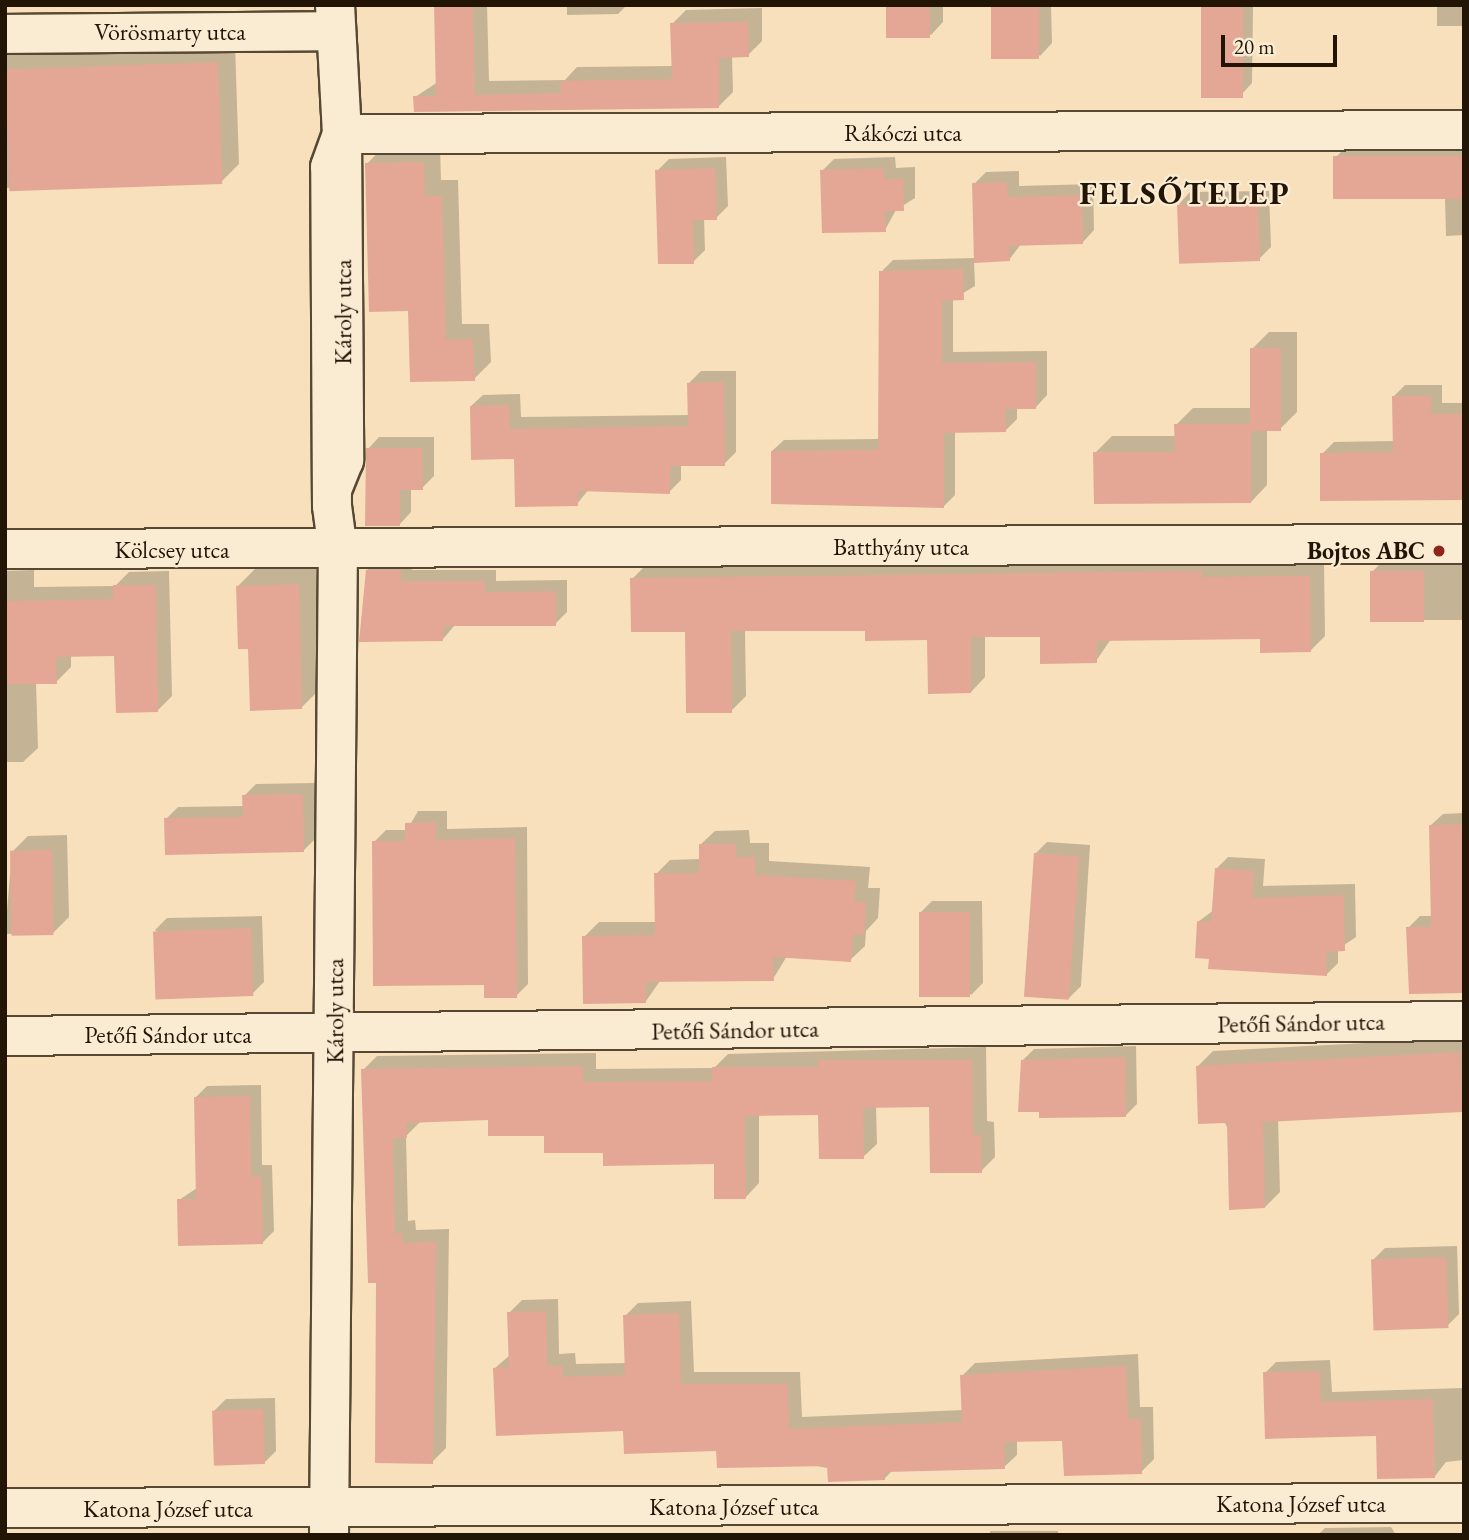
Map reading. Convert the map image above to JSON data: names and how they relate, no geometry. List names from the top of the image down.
{
  "streets": {
    "street": [
      "Vörösmarty utca",
      "Rákóczi utca",
      "Károly utca",
      "Batthyány utca",
      "Kölcsey utca",
      "Petőfi Sándor utca",
      "Katona József utca"
    ]
  },
  "crossings": [
    ["Vörösmarty utca", "Károly utca"],
    ["Rákóczi utca", "Károly utca"],
    ["Károly utca", "Batthyány utca"],
    ["Károly utca", "Kölcsey utca"],
    ["Károly utca", "Petőfi Sándor utca"],
    ["Károly utca", "Katona József utca"],
    ["Batthyány utca", "Kölcsey utca"]
  ],
  "districts": ["FELSŐTELEP"],
  "places": ["Bojtos ABC"],
  "scale_bar": "20 m"
}
